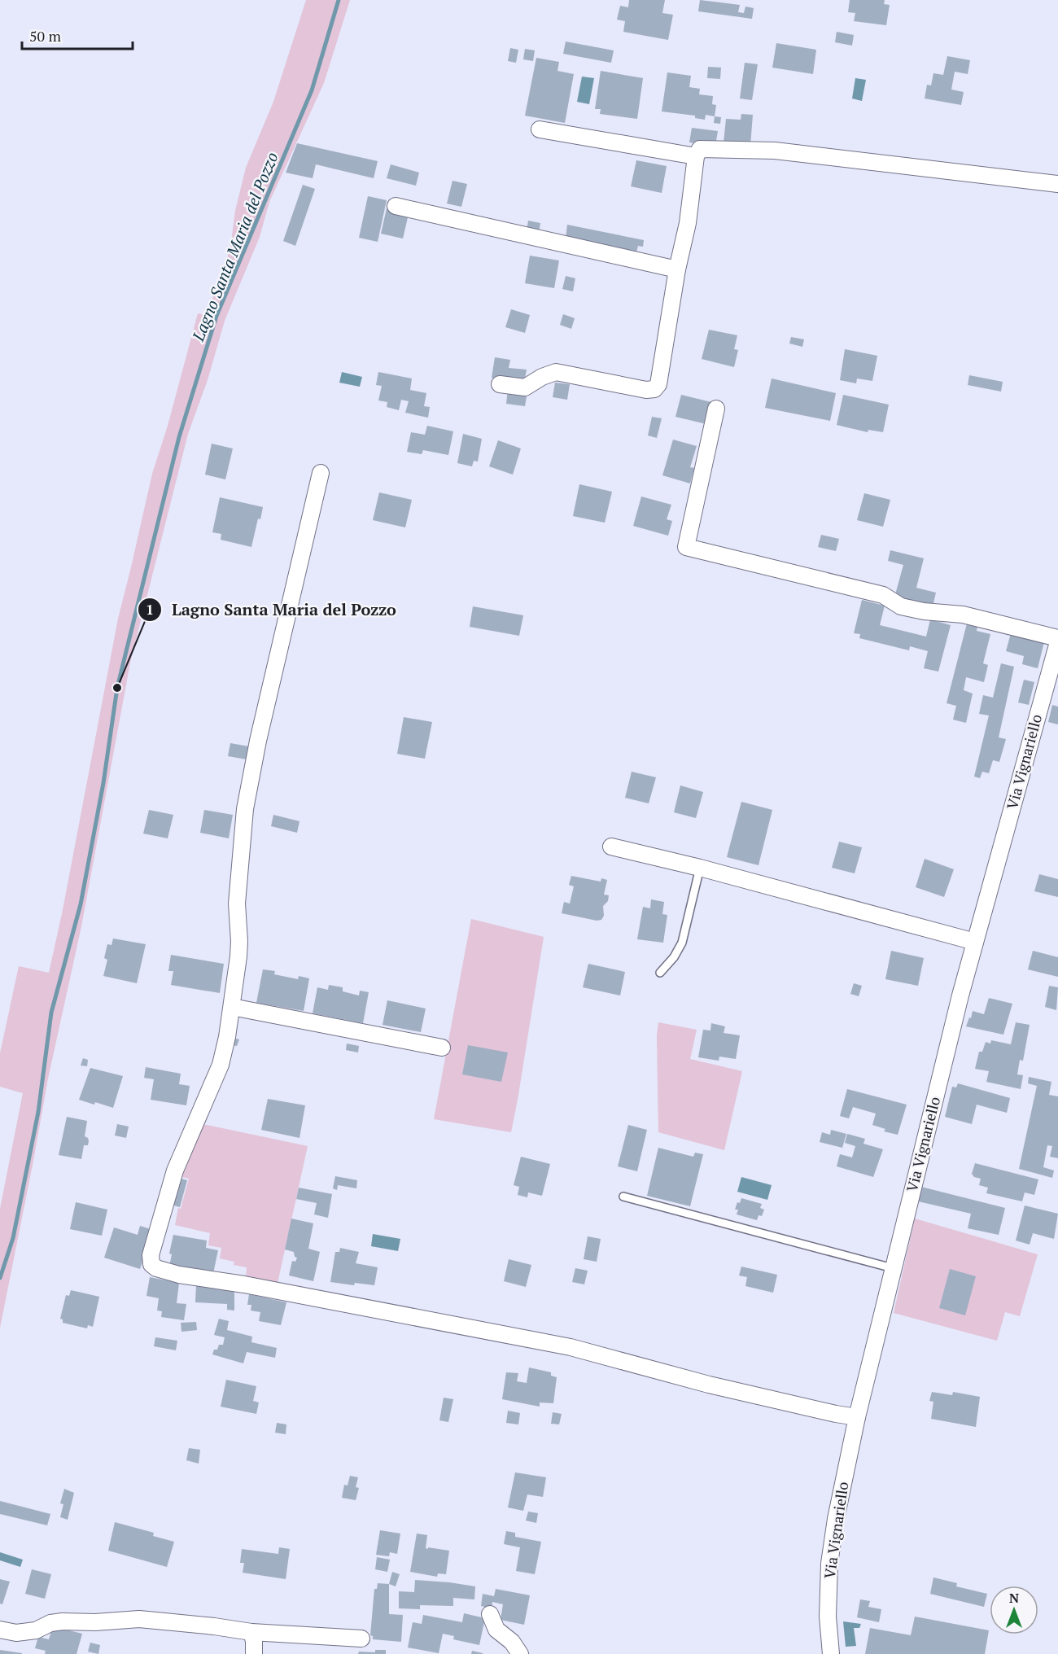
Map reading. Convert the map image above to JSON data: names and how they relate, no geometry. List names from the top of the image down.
{
  "streets": {
    "street": ["Via Vignariello"]
  },
  "water": ["Lagno Santa Maria del Pozzo"],
  "places": ["Lagno Santa Maria del Pozzo"],
  "scale_bar": "50 m",
  "north": "top"
}
